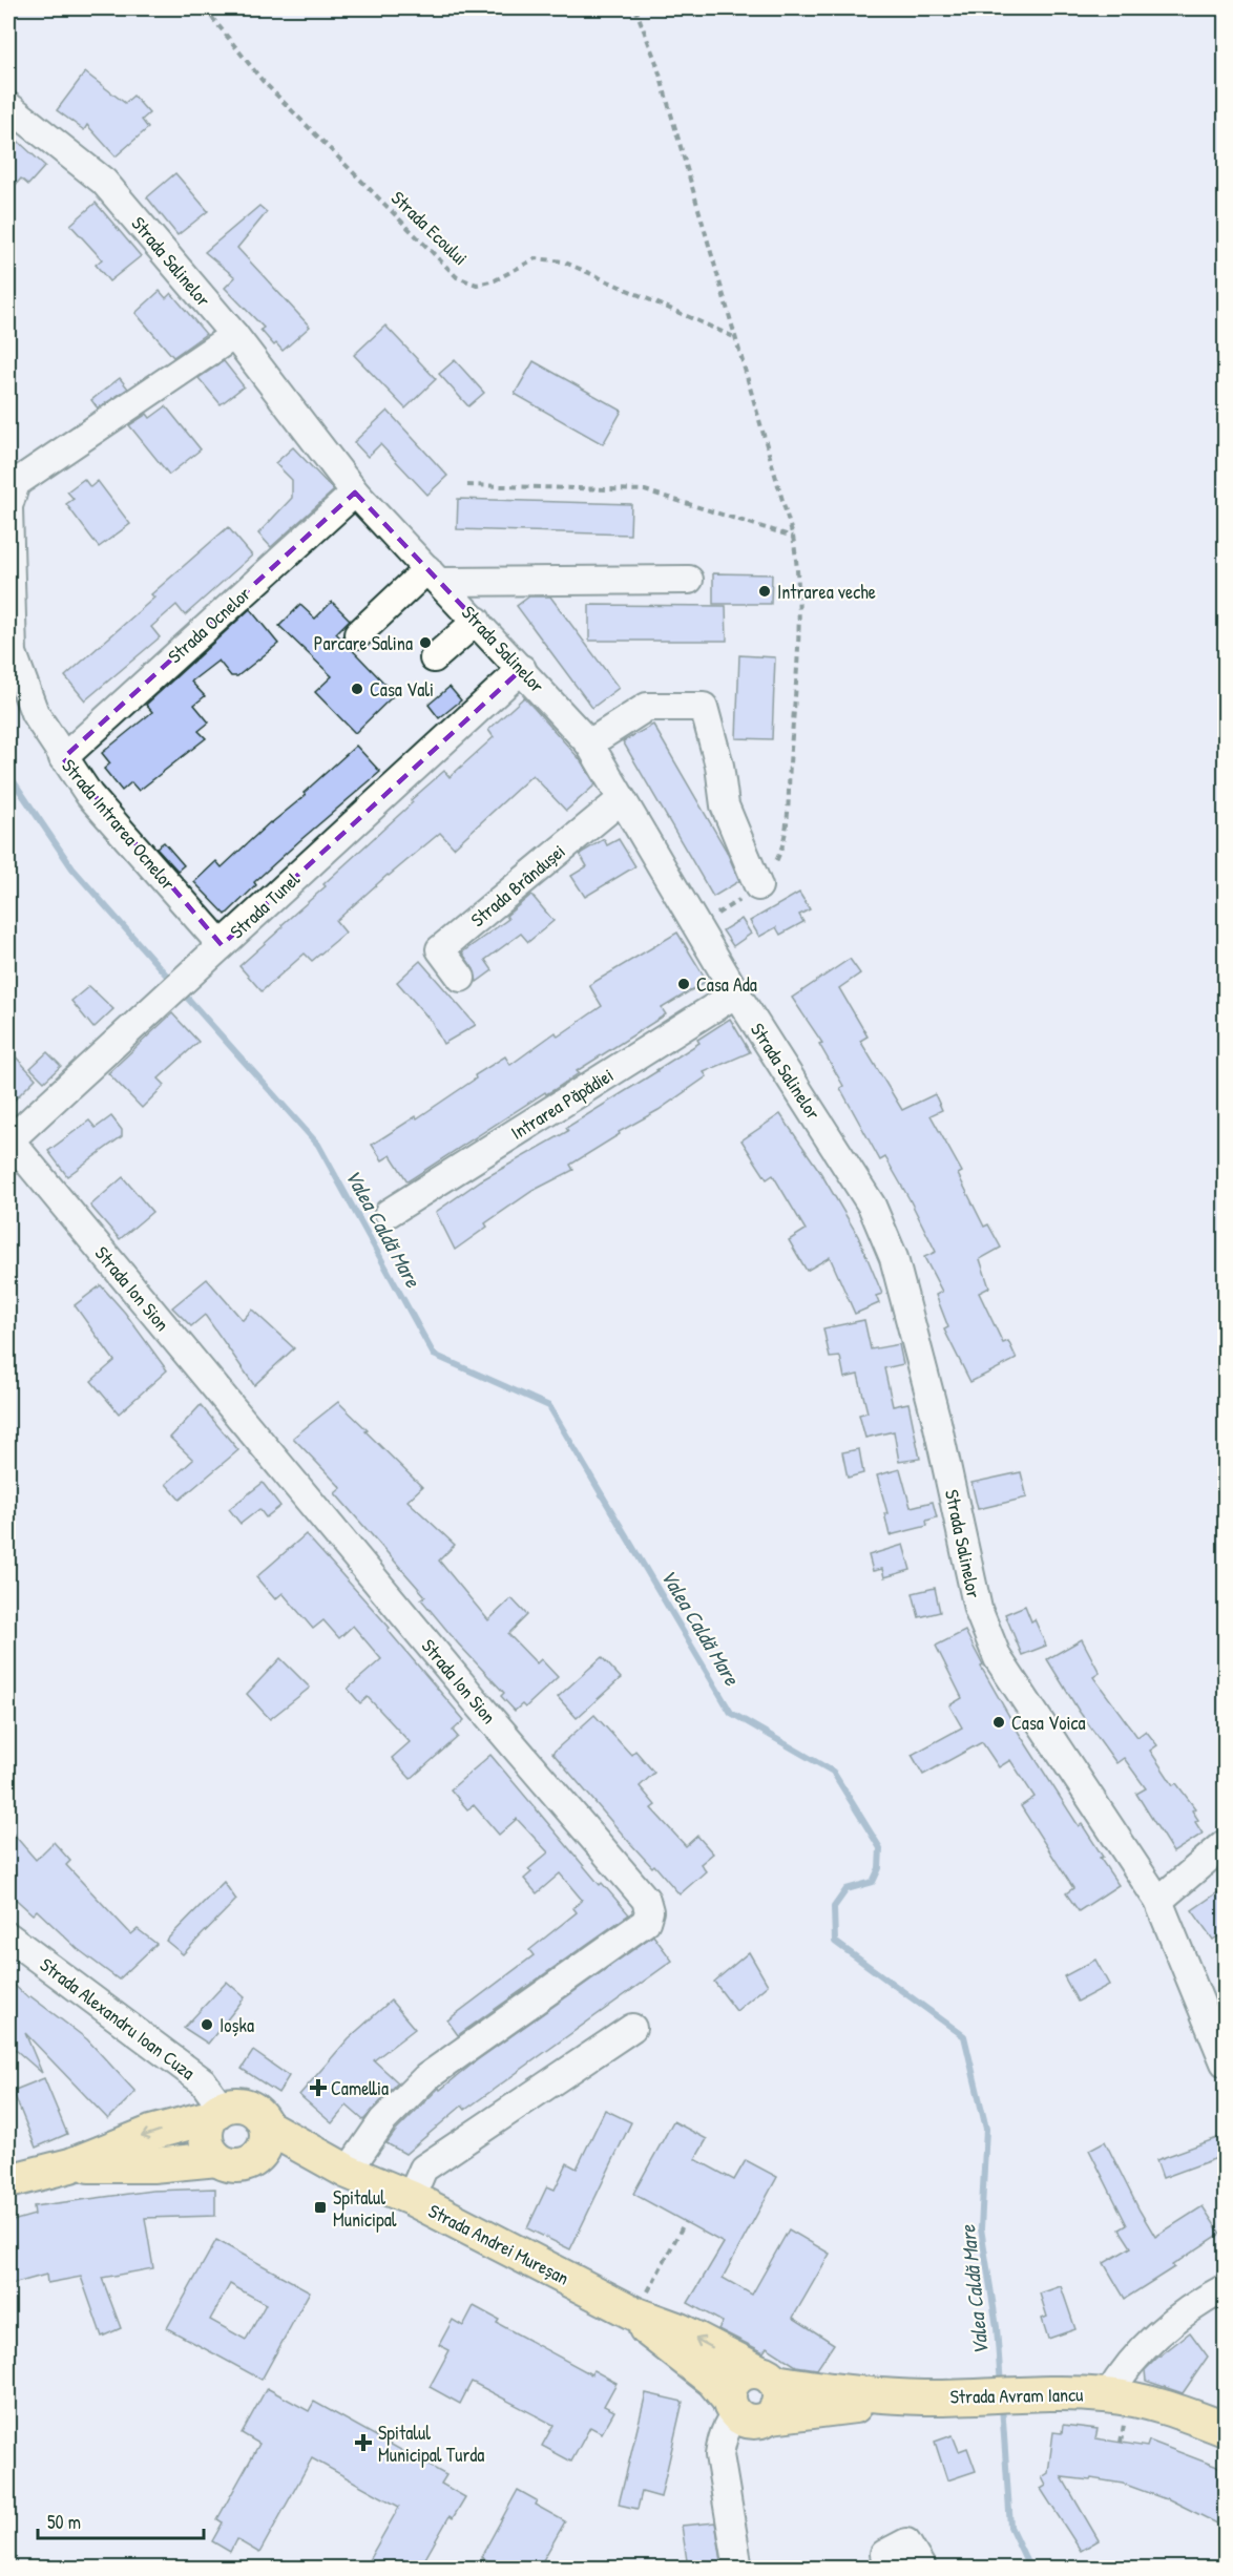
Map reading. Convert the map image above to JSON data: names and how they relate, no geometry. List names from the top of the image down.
{
  "streets": {
    "main road": ["Strada Andrei Mureșan", "Strada Avram Iancu"],
    "street": [
      "Strada Salinelor",
      "Strada Ocnelor",
      "Strada Intrarea Ocnelor",
      "Strada Brândușei",
      "Strada Tunel",
      "Intrarea Păpădiei",
      "Strada Ion Sion",
      "Strada Alexandru Ioan Cuza"
    ],
    "path": ["Strada Ecoului"]
  },
  "crossings": [
    ["Strada Salinelor", "Strada Ocnelor"],
    ["Strada Salinelor", "Strada Intrarea Ocnelor"],
    ["Strada Salinelor", "Strada Brândușei"],
    ["Strada Salinelor", "Strada Tunel"],
    ["Strada Salinelor", "Intrarea Păpădiei"],
    ["Strada Ocnelor", "Strada Intrarea Ocnelor"],
    ["Strada Intrarea Ocnelor", "Strada Tunel"],
    ["Strada Tunel", "Strada Ion Sion"],
    ["Strada Ion Sion", "Strada Andrei Mureșan"],
    ["Strada Alexandru Ioan Cuza", "Strada Andrei Mureșan"],
    ["Strada Andrei Mureșan", "Strada Avram Iancu"]
  ],
  "water": ["Valea Caldă Mare"],
  "places": {
    "other": [
      "Intrarea veche",
      "Parcare Salina",
      "Casa Vali",
      "Casa Ada",
      "Casa Voica",
      "Ioșka"
    ],
    "health": ["Camellia", "Spitalul Municipal Turda"],
    "transit": ["Spitalul Municipal"]
  },
  "scale_bar": "50 m"
}
